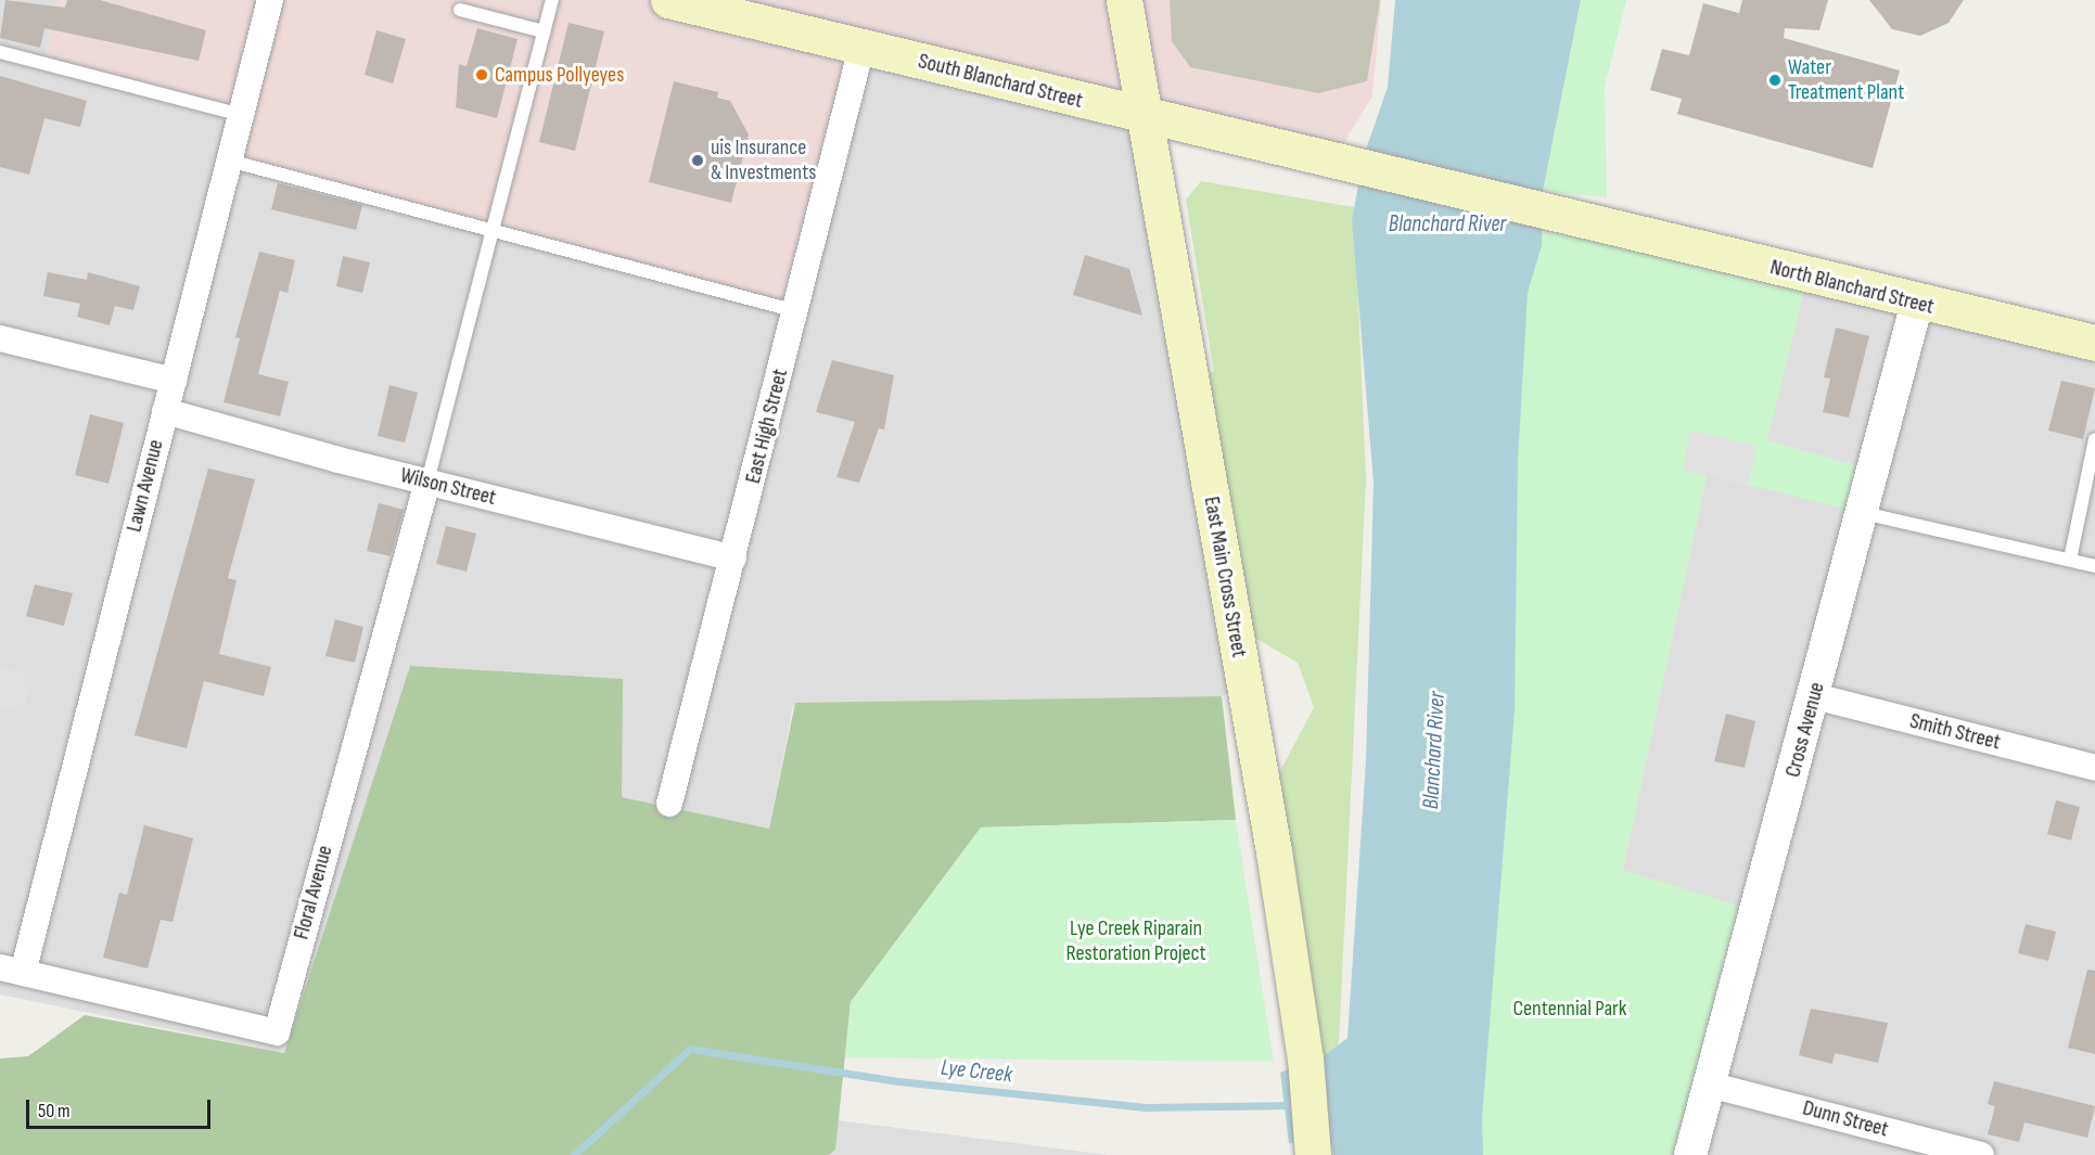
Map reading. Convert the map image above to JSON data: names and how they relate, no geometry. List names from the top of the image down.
{
  "streets": {
    "main road": ["South Blanchard Street", "North Blanchard Street", "East Main Cross Street"],
    "street": [
      "East High Street",
      "Lawn Avenue",
      "Wilson Street",
      "Cross Avenue",
      "Smith Street",
      "Floral Avenue",
      "Dunn Street"
    ]
  },
  "crossings": [
    ["South Blanchard Street", "North Blanchard Street"],
    ["South Blanchard Street", "East High Street"],
    ["South Blanchard Street", "East Main Cross Street"],
    ["North Blanchard Street", "Cross Avenue"],
    ["East High Street", "Wilson Street"],
    ["Lawn Avenue", "Wilson Street"],
    ["Lawn Avenue", "Floral Avenue"],
    ["Wilson Street", "Floral Avenue"],
    ["Cross Avenue", "Smith Street"],
    ["Cross Avenue", "Dunn Street"]
  ],
  "water": ["Blanchard River", "Lye Creek"],
  "parks": ["Lye Creek Riparain Restoration Project", "Centennial Park"],
  "places": ["Campus Pollyeyes", "Water Treatment Plant", "uis Insurance & Investments"],
  "scale_bar": "50 m"
}
